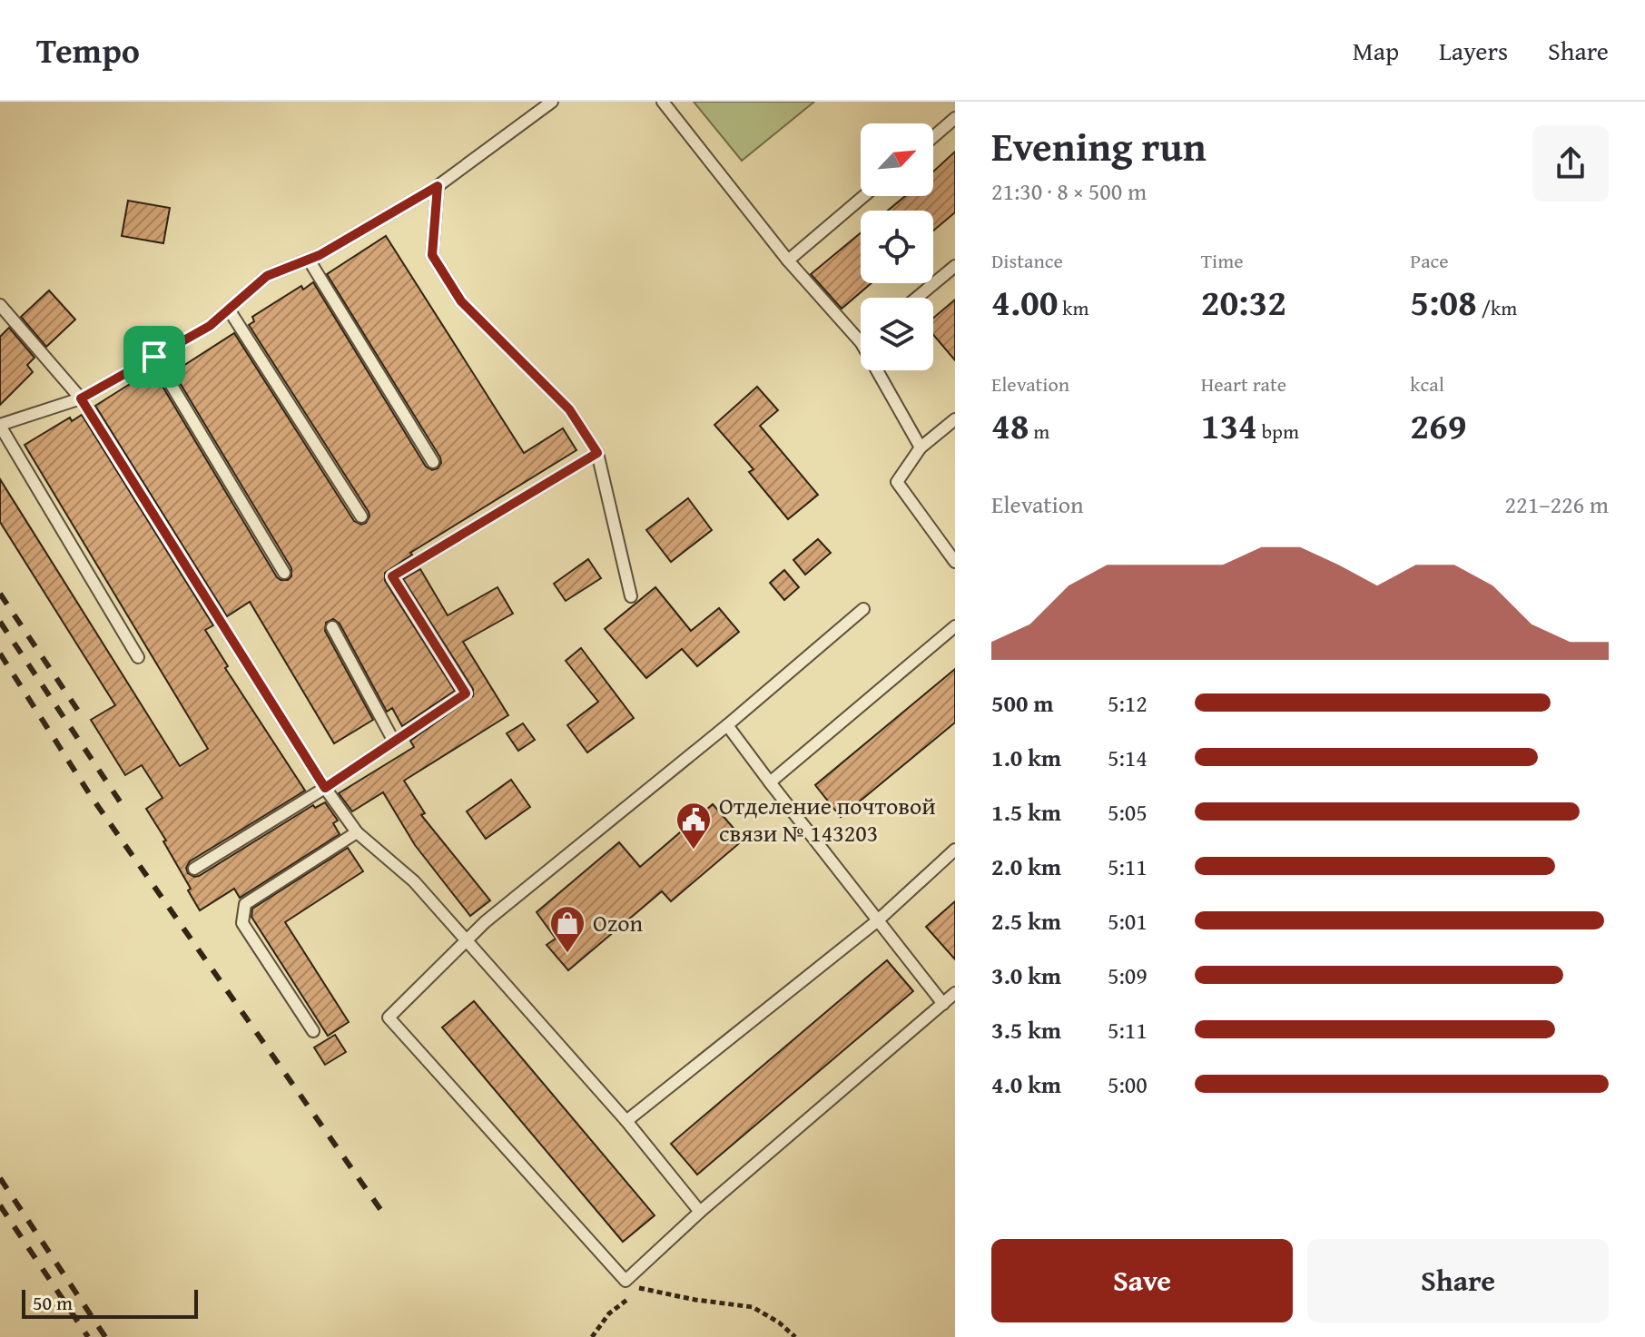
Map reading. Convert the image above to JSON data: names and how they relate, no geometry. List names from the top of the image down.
{
  "places": {
    "public building": ["Отделение почтовой связи № 143203"],
    "shop": ["Ozon"]
  },
  "scale_bar": "50 m",
  "north": "top right",
  "page": {
    "header": "Tempo",
    "nav": ["Map", "Layers", "Share"],
    "heading": ["Evening run", "21:30 · 8 × 500 m"],
    "stats": [
      ["Distance", "4.00 km"],
      ["Time", "20:32"],
      ["Pace", "5:08 /km"],
      ["Elevation", "48 m"],
      ["Heart rate", "134 bpm"],
      ["kcal", "269"]
    ],
    "chart": ["Elevation", "221–226 m"],
    "list": [
      {
        "name": "500 m",
        "note": "5:12"
      },
      {
        "name": "1.0 km",
        "note": "5:14"
      },
      {
        "name": "1.5 km",
        "note": "5:05"
      },
      {
        "name": "2.0 km",
        "note": "5:11"
      },
      {
        "name": "2.5 km",
        "note": "5:01"
      },
      {
        "name": "3.0 km",
        "note": "5:09"
      },
      {
        "name": "3.5 km",
        "note": "5:11"
      },
      {
        "name": "4.0 km",
        "note": "5:00"
      }
    ],
    "buttons": ["Save", "Share"],
    "scale": "50 m"
  }
}
